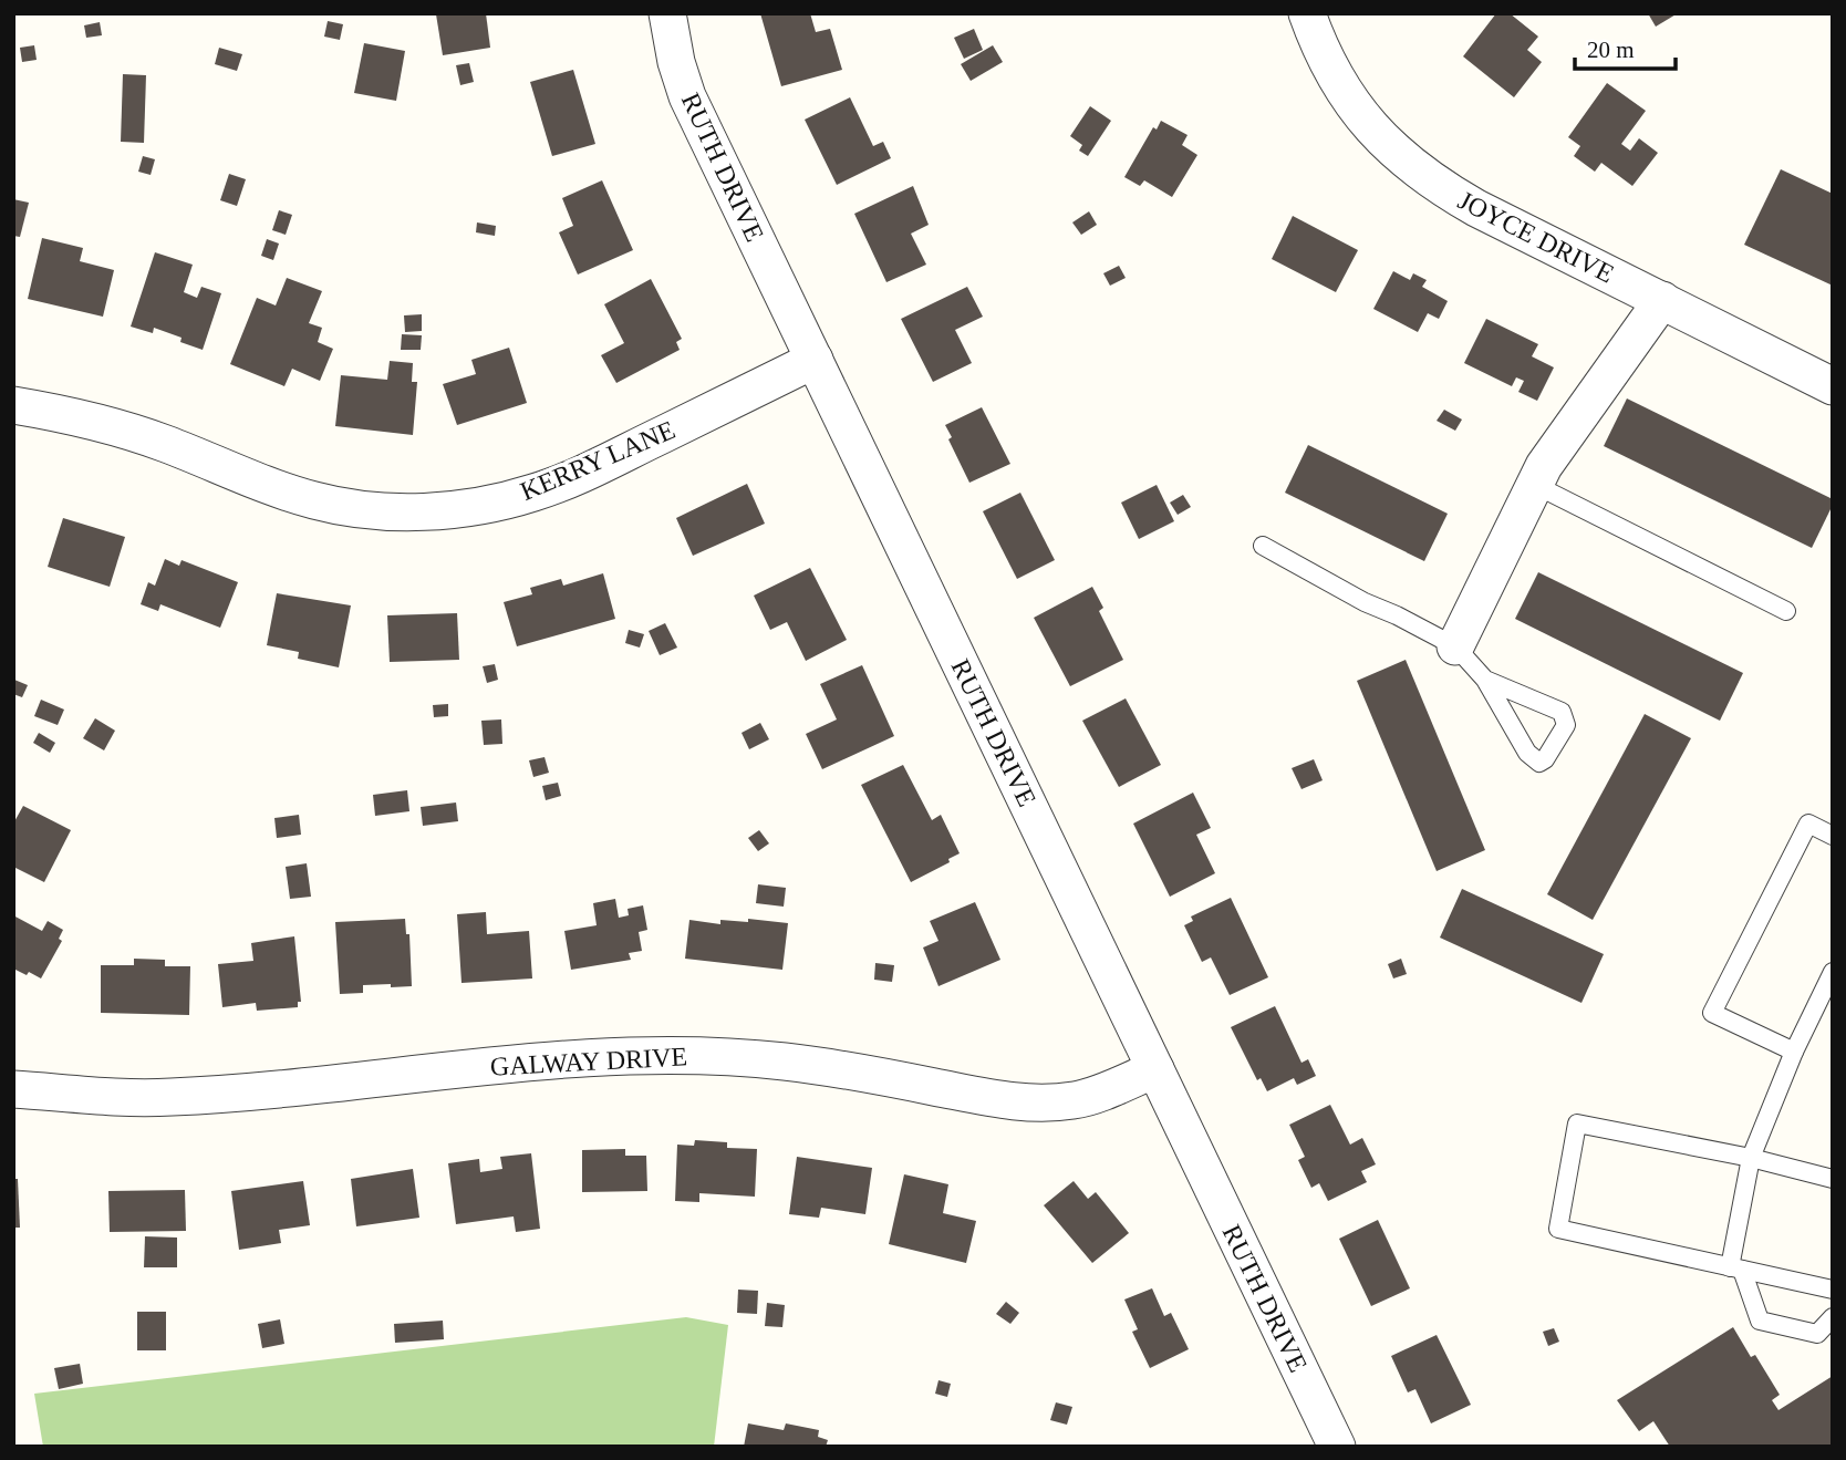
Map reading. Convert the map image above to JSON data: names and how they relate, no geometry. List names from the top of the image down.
{
  "streets": {
    "street": [
      "RUTH DRIVE",
      "JOYCE DRIVE",
      "KERRY LANE",
      "GALWAY DRIVE"
    ]
  },
  "crossings": [
    ["RUTH DRIVE", "KERRY LANE"],
    ["RUTH DRIVE", "GALWAY DRIVE"]
  ],
  "scale_bar": "20 m"
}
